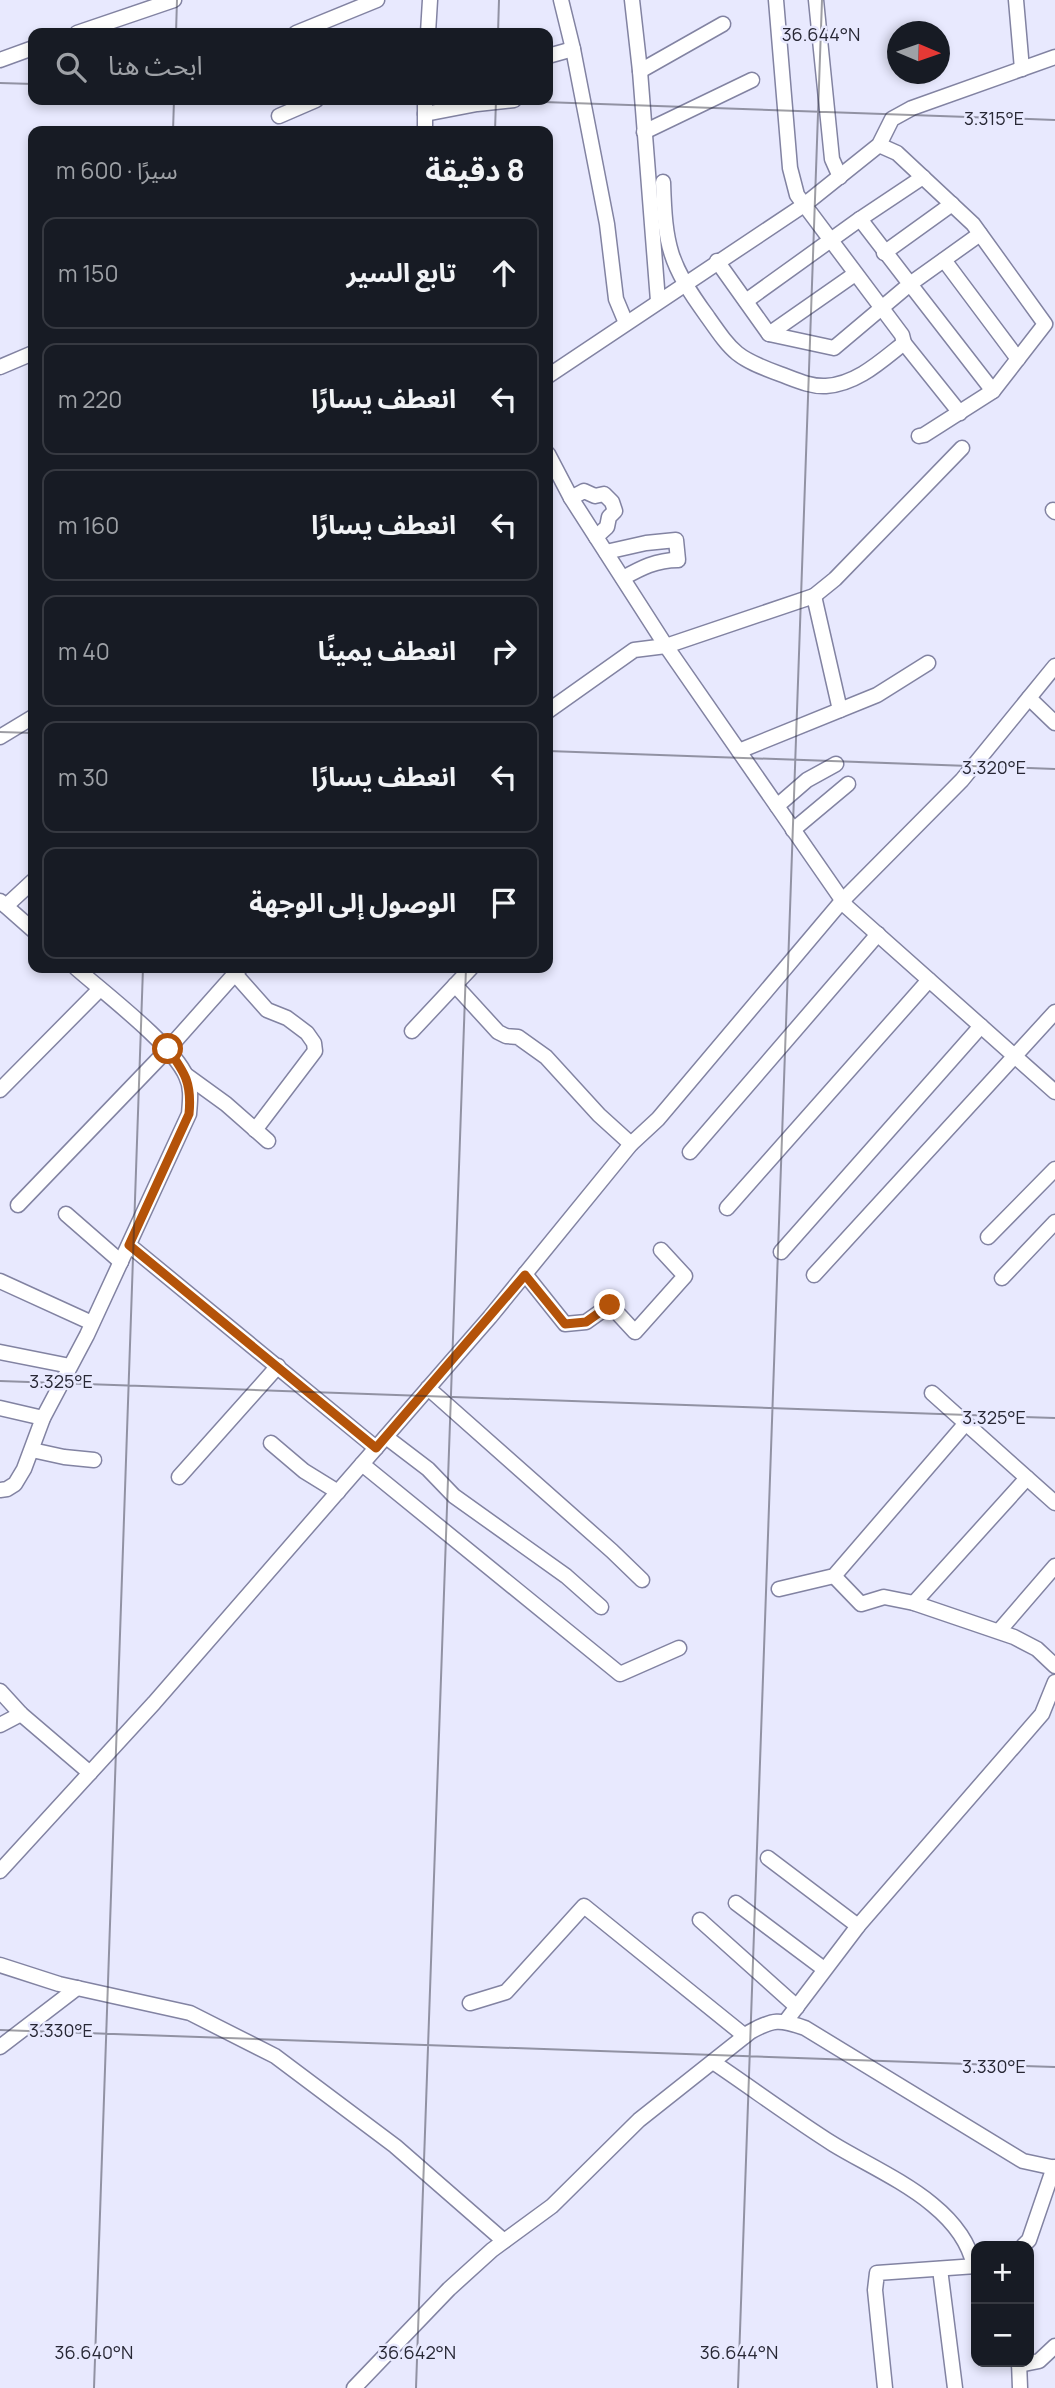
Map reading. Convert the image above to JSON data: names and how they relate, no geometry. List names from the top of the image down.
{
  "north": "right",
  "page": {
    "search": "ابحث هنا",
    "heading": ["8 دقيقة", "سيرًا · 600 m"],
    "list": [
      ["تابع السير", "150 m"],
      ["انعطف يسارًا", "220 m"],
      ["انعطف يسارًا", "160 m"],
      ["انعطف يمينًا", "40 m"],
      ["انعطف يسارًا", "30 m"],
      "الوصول إلى الوجهة"
    ],
    "map_buttons": ["+", "−"]
  },
  "coordinates": [
    "36.644°N",
    "3.315°E",
    "3.320°E",
    "3.325°E",
    "3.330°E",
    "36.640°N",
    "36.642°N"
  ]
}
